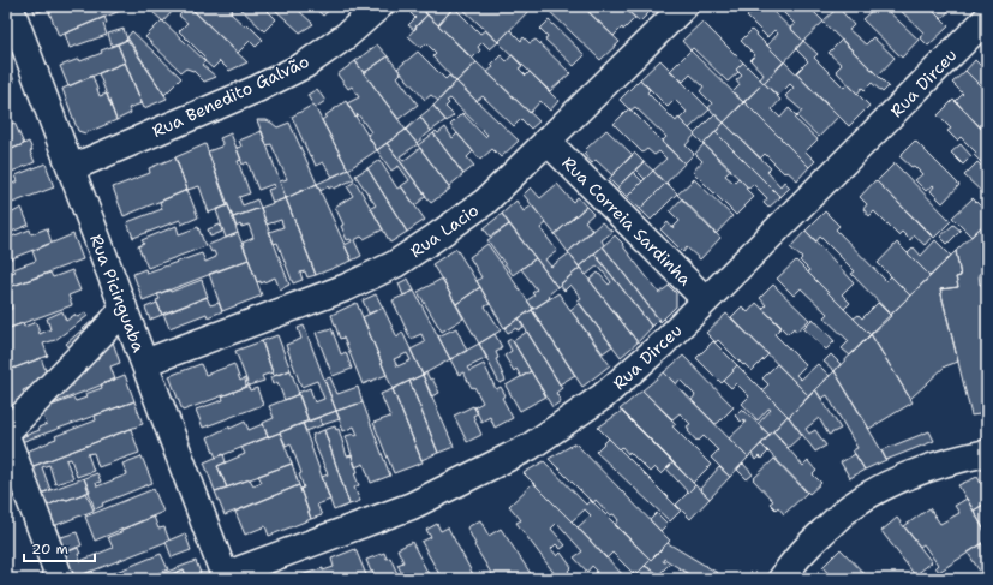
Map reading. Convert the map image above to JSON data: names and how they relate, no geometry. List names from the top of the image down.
{
  "streets": {
    "street": [
      "Rua Dirceu",
      "Rua Benedito Galvão",
      "Rua Correia Sardinha",
      "Rua Lacio",
      "Rua Picinguaba"
    ]
  },
  "crossings": [
    ["Rua Dirceu", "Rua Correia Sardinha"],
    ["Rua Dirceu", "Rua Picinguaba"],
    ["Rua Benedito Galvão", "Rua Picinguaba"],
    ["Rua Correia Sardinha", "Rua Lacio"],
    ["Rua Lacio", "Rua Picinguaba"]
  ],
  "scale_bar": "20 m"
}
